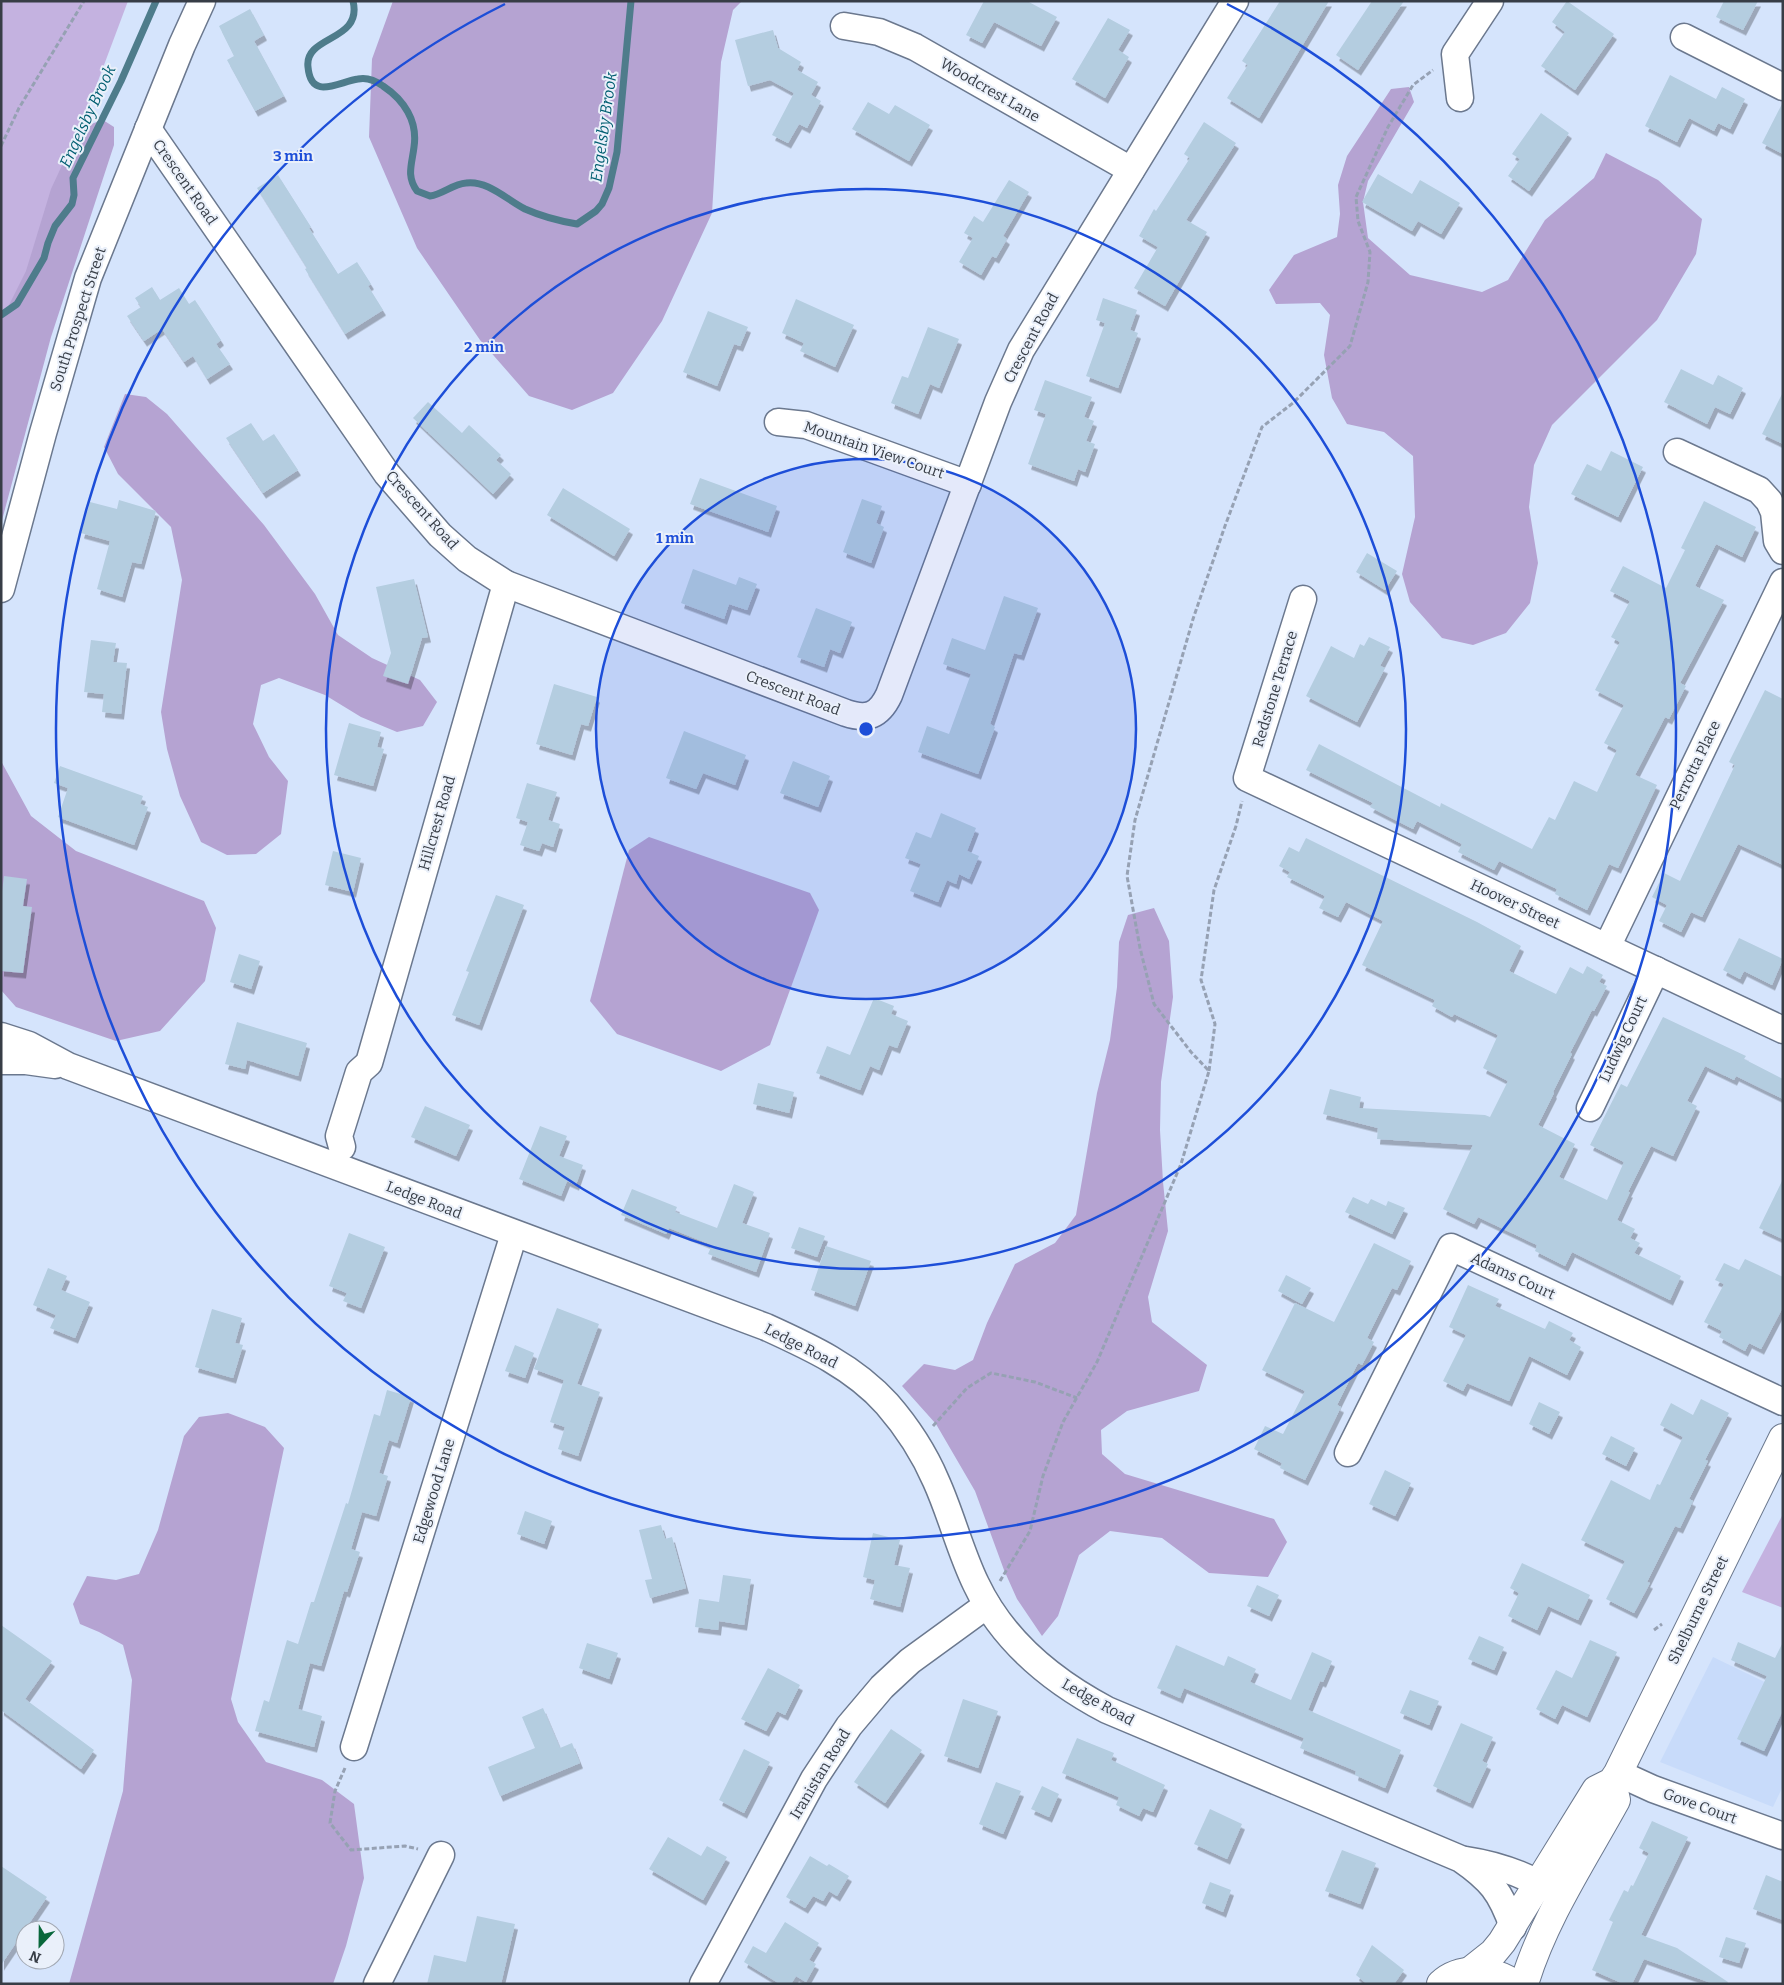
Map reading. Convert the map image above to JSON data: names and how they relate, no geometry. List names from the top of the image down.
{
  "streets": {
    "main road": ["Shelburne Street"],
    "street": [
      "Woodcrest Lane",
      "Crescent Road",
      "South Prospect Street",
      "Mountain View Court",
      "Redstone Terrace",
      "Perrotta Place",
      "Hillcrest Road",
      "Hoover Street",
      "Ludwig Court",
      "Ledge Road",
      "Adams Court",
      "Edgewood Lane",
      "Iranistan Road",
      "Gove Court"
    ]
  },
  "crossings": [
    ["Woodcrest Lane", "Crescent Road"],
    ["Crescent Road", "South Prospect Street"],
    ["Crescent Road", "Mountain View Court"],
    ["Crescent Road", "Hillcrest Road"],
    ["Redstone Terrace", "Hoover Street"],
    ["Perrotta Place", "Hoover Street"],
    ["Hillcrest Road", "Ledge Road"],
    ["Hoover Street", "Ludwig Court"],
    ["Ledge Road", "Edgewood Lane"],
    ["Ledge Road", "Shelburne Street"],
    ["Ledge Road", "Iranistan Road"],
    ["Shelburne Street", "Gove Court"]
  ],
  "water": ["Engelsby Brook"],
  "north": "bottom",
  "rings": ["3 min", "2 min", "1 min"]
}
